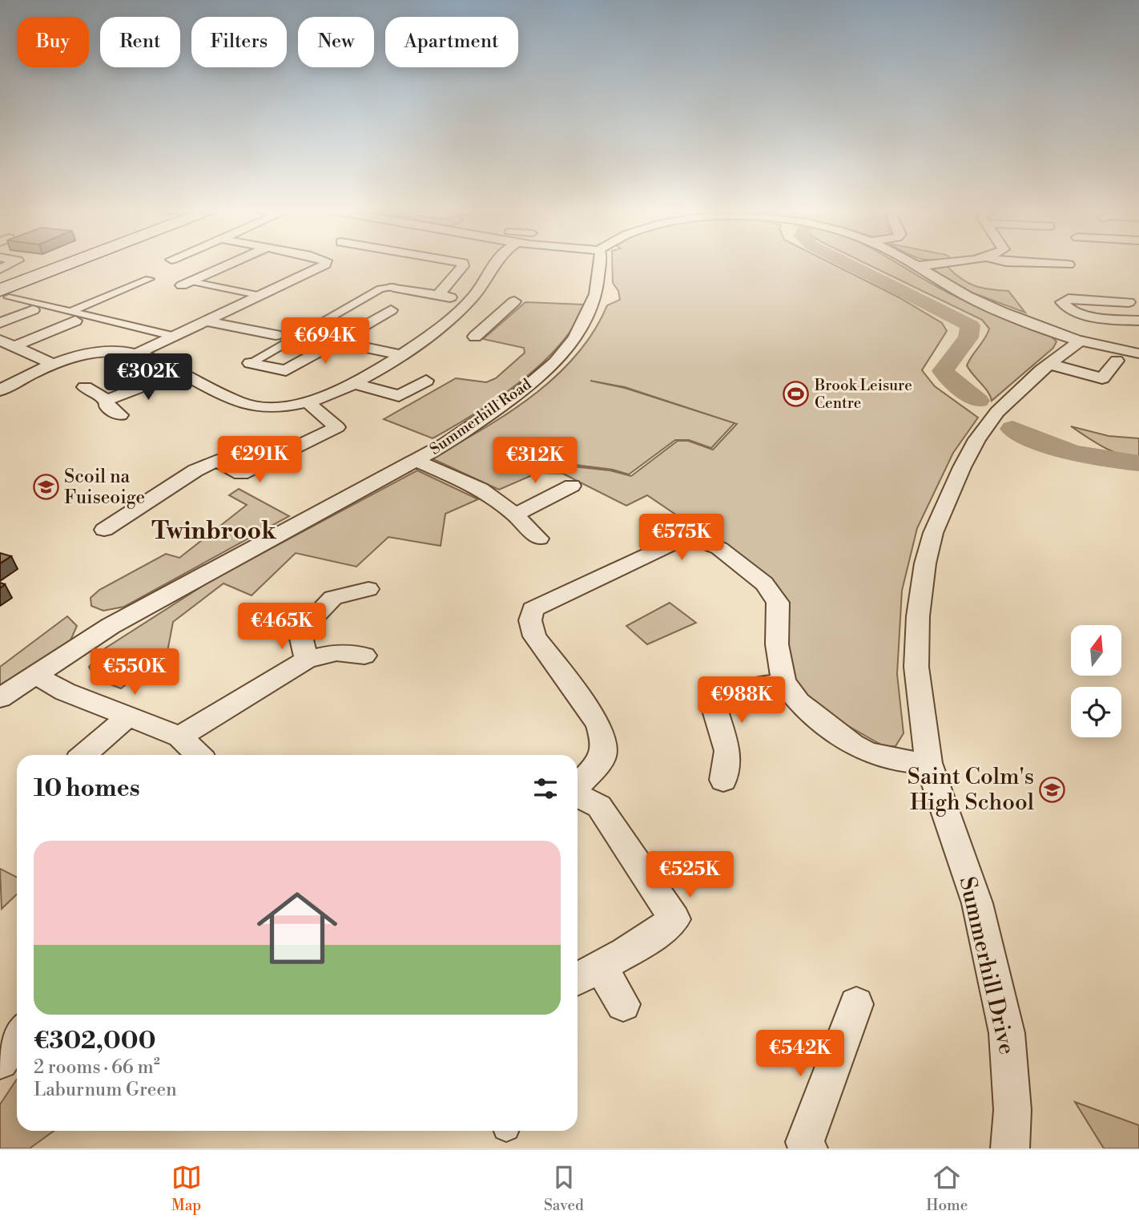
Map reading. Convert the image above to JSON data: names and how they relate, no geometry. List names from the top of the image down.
{
  "streets": {
    "street": ["Summerhill Road", "Summerhill Drive"]
  },
  "districts": ["Twinbrook"],
  "places": {
    "sports": ["Brook Leisure Centre"],
    "school or university": ["Scoil na Fuiseoige", "Saint Colm's High School"]
  },
  "north": "top",
  "page": {
    "chip": [
      "Buy",
      "Rent",
      "Filters",
      "New",
      "Apartment"
    ],
    "price": [
      "€694K",
      "€302K",
      "€291K",
      "€312K",
      "€575K",
      "€465K",
      "€550K",
      "€988K",
      "€525K",
      "€542K"
    ],
    "heading": "10 homes",
    "list": [
      {
        "name": "€302,000",
        "note": "2 rooms · 66 m² · Laburnum Green"
      }
    ],
    "tabs": ["Map", "Saved", "Home"]
  }
}
